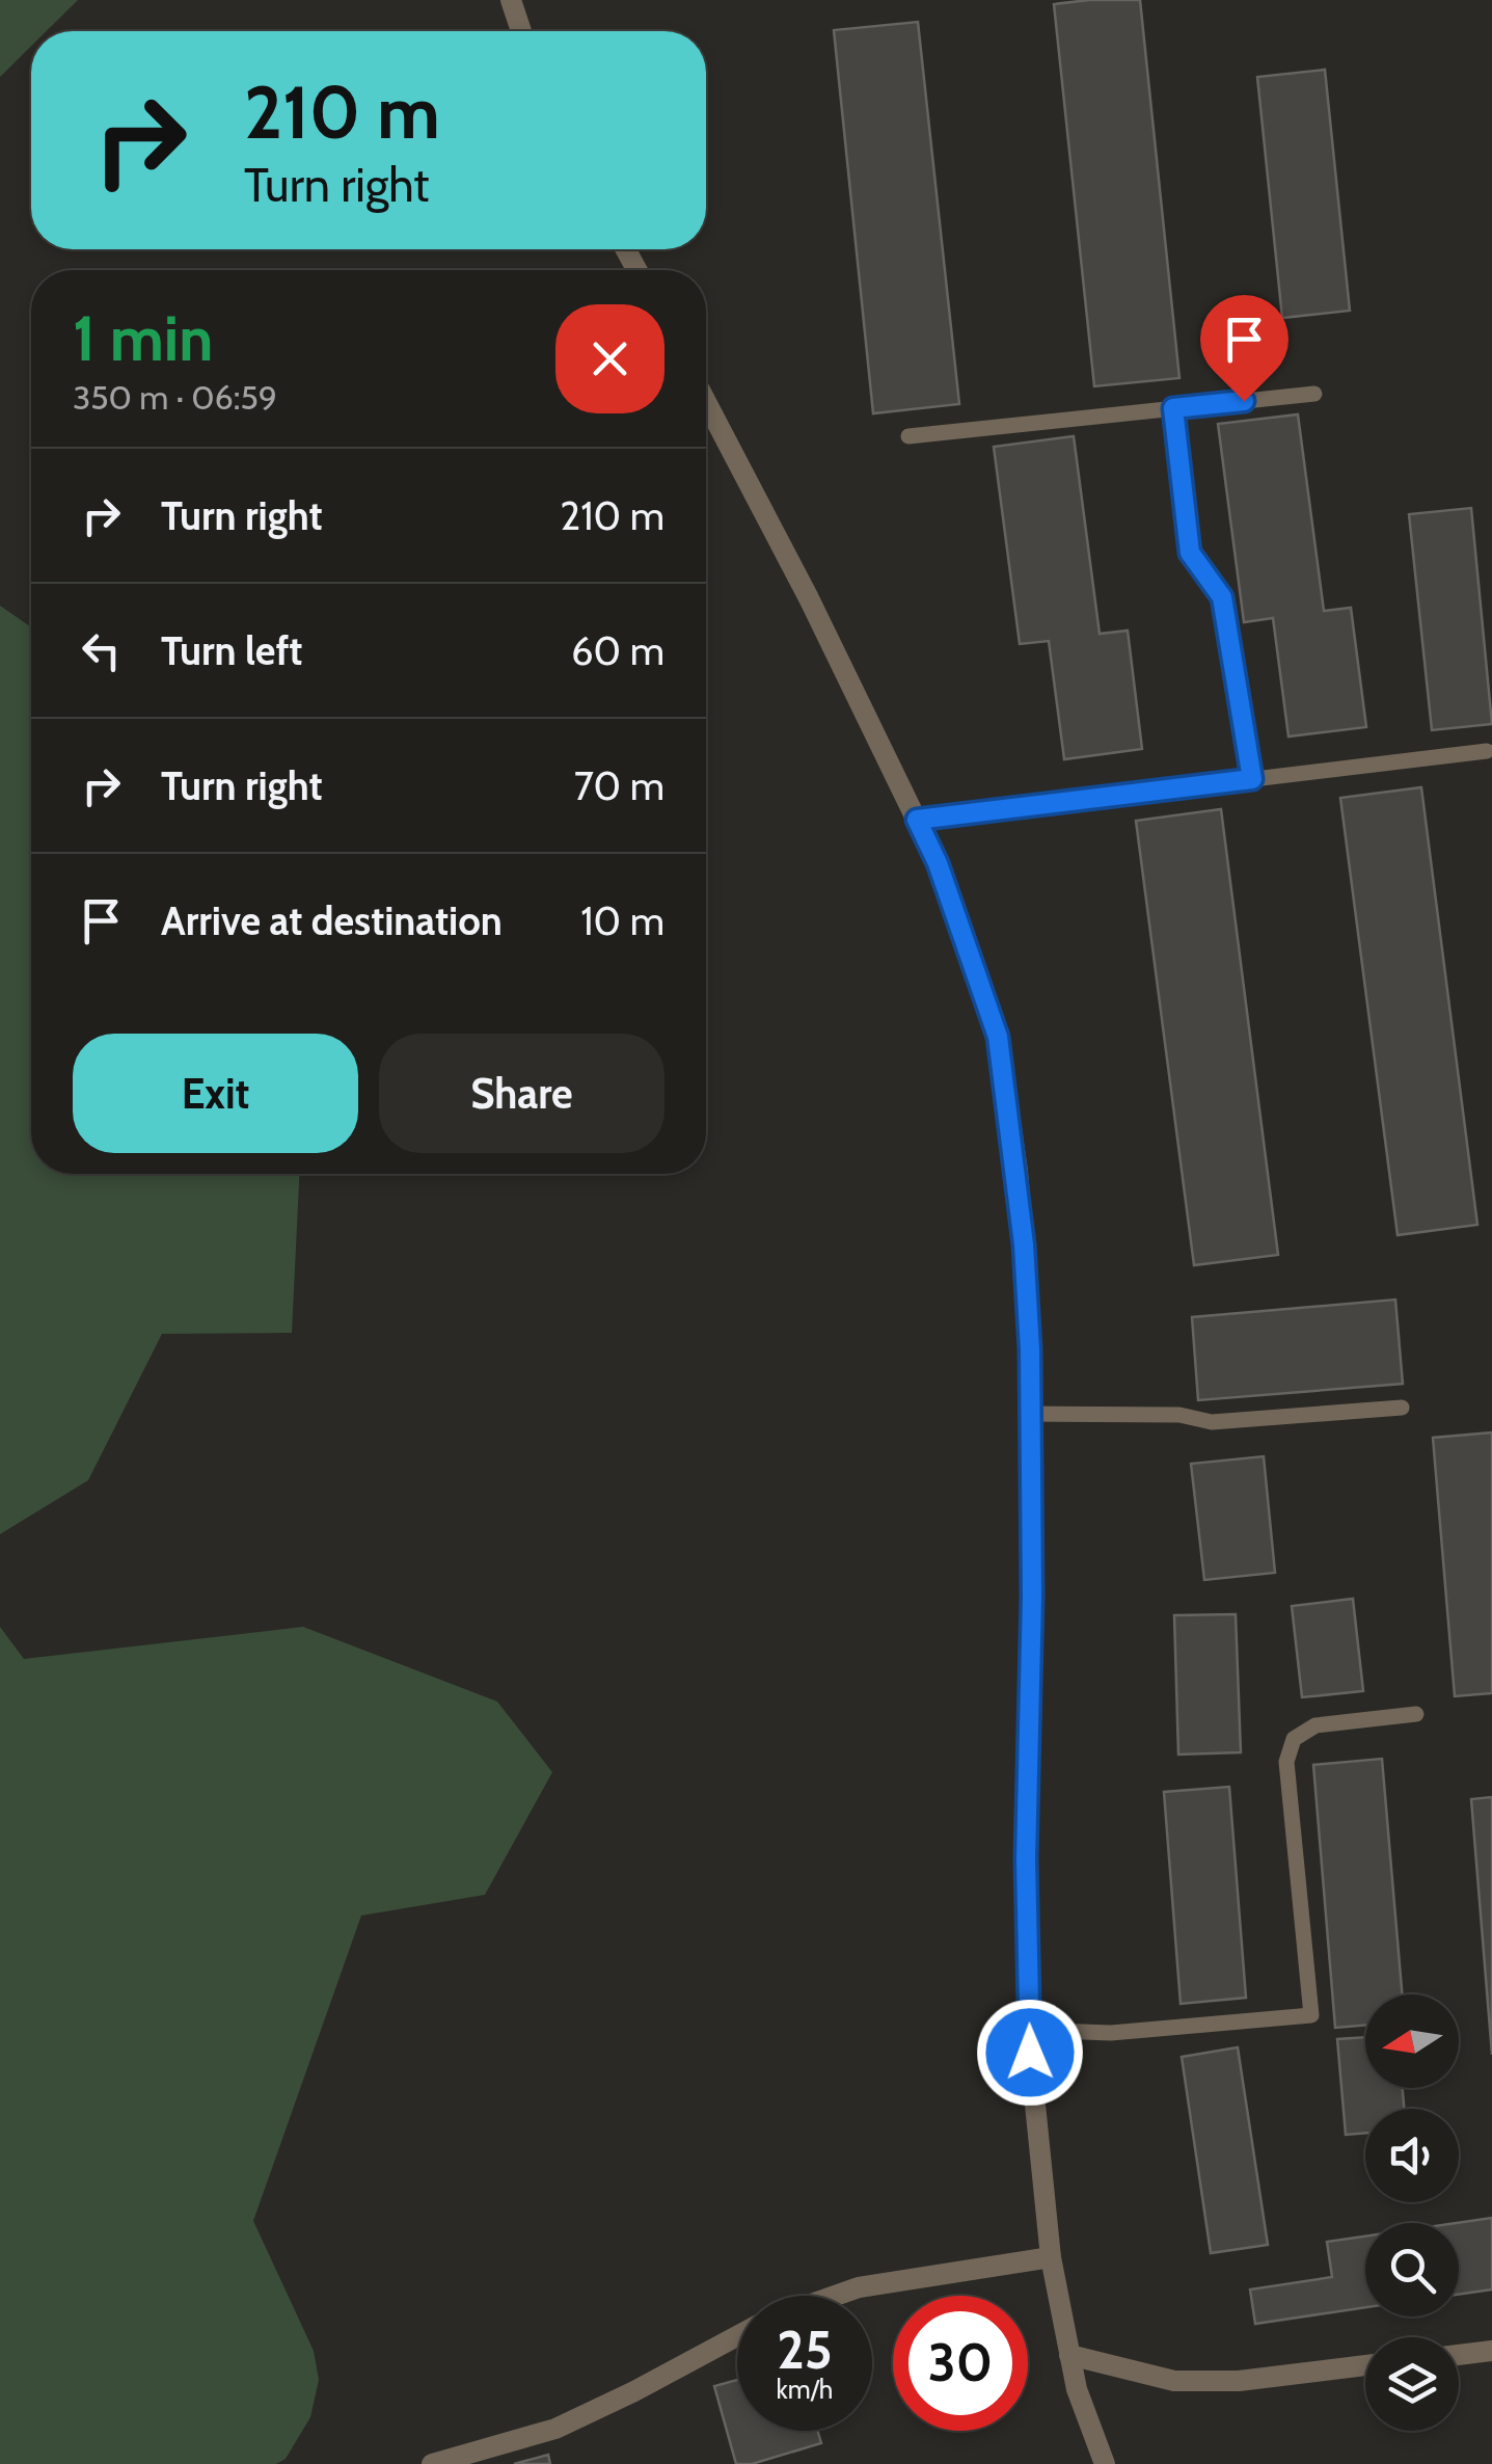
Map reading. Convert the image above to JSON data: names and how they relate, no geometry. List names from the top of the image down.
{
  "north": "left",
  "page": {
    "turn": ["210 m", "Turn right"],
    "heading": ["1 min", "350 m · 06:59"],
    "list": [
      {
        "name": "Turn right",
        "value": "210 m"
      },
      {
        "name": "Turn left",
        "value": "60 m"
      },
      {
        "name": "Turn right",
        "value": "70 m"
      },
      {
        "name": "Arrive at destination",
        "value": "10 m"
      }
    ],
    "buttons": ["Exit", "Share"],
    "speed": "25 km/h",
    "limit": "30"
  }
}
